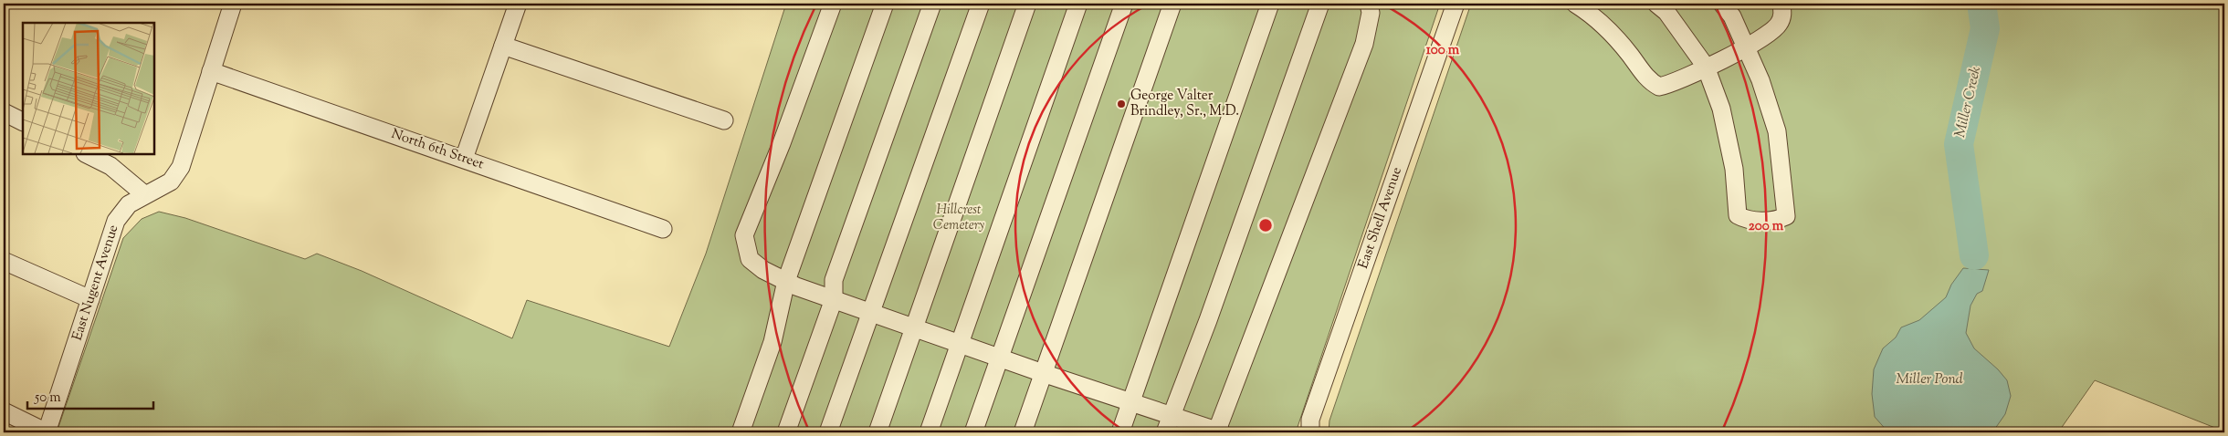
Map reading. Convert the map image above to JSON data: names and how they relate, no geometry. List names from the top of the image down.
{
  "streets": {
    "street": ["North 6th Street", "East Shell Avenue", "East Nugent Avenue"]
  },
  "crossings": [
    ["North 6th Street", "East Nugent Avenue"]
  ],
  "water": ["Miller Creek", "Miller Pond"],
  "parks": ["Hillcrest Cemetery"],
  "places": ["George Valter Brindley, Sr., M.D."],
  "scale_bar": "50 m",
  "rings": ["100 m", "200 m"]
}
